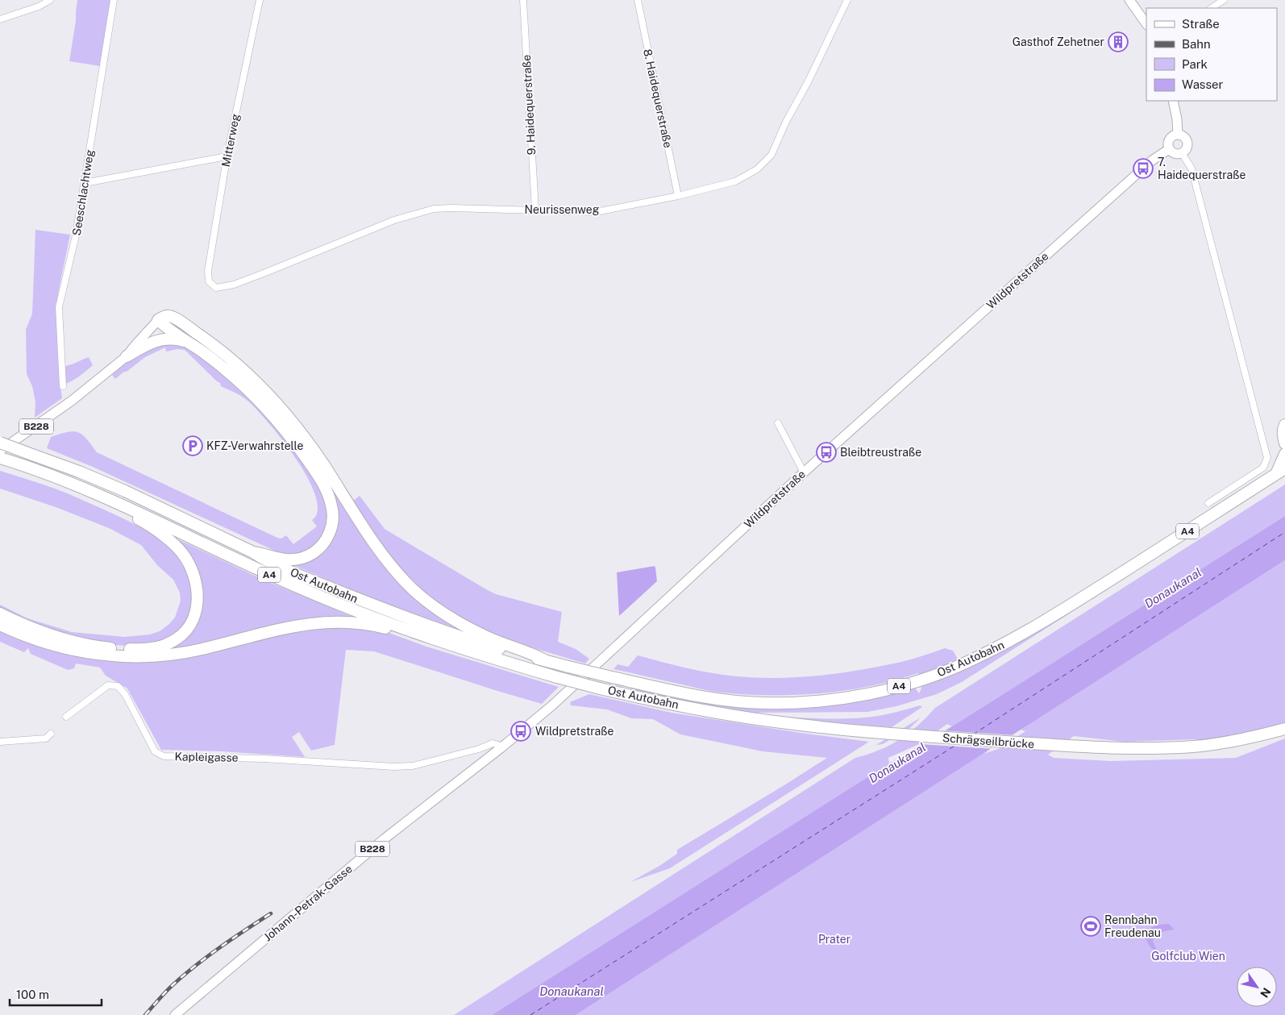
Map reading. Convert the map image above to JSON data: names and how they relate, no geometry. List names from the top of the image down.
{
  "streets": {
    "highway": ["A4", "Ost Autobahn", "Schrägseilbrücke"],
    "main road": ["Wildpretstraße", "B228", "Johann-Petrak-Gasse"],
    "street": [
      "8. Haidequerstraße",
      "9. Haidequerstraße",
      "Mitterweg",
      "Seeschlachtweg",
      "Neurissenweg",
      "Kapleigasse"
    ]
  },
  "crossings": [
    ["8. Haidequerstraße", "Neurissenweg"],
    ["9. Haidequerstraße", "Neurissenweg"],
    ["Mitterweg", "Neurissenweg"],
    ["Wildpretstraße", "Kapleigasse"],
    ["Wildpretstraße", "Johann-Petrak-Gasse"],
    ["Ost Autobahn", "Schrägseilbrücke"],
    ["Kapleigasse", "Johann-Petrak-Gasse"]
  ],
  "water": ["Donaukanal"],
  "parks": ["Prater", "Golfclub Wien"],
  "places": {
    "building": ["Gasthof Zehetner"],
    "bus stop": ["7. Haidequerstraße", "Bleibtreustraße", "Wildpretstraße"],
    "parking": ["KFZ-Verwahrstelle"],
    "sports": ["Rennbahn Freudenau"]
  },
  "legend": [
    "Straße",
    "Bahn",
    "Park",
    "Wasser"
  ],
  "scale_bar": "100 m",
  "north": "bottom right"
}
